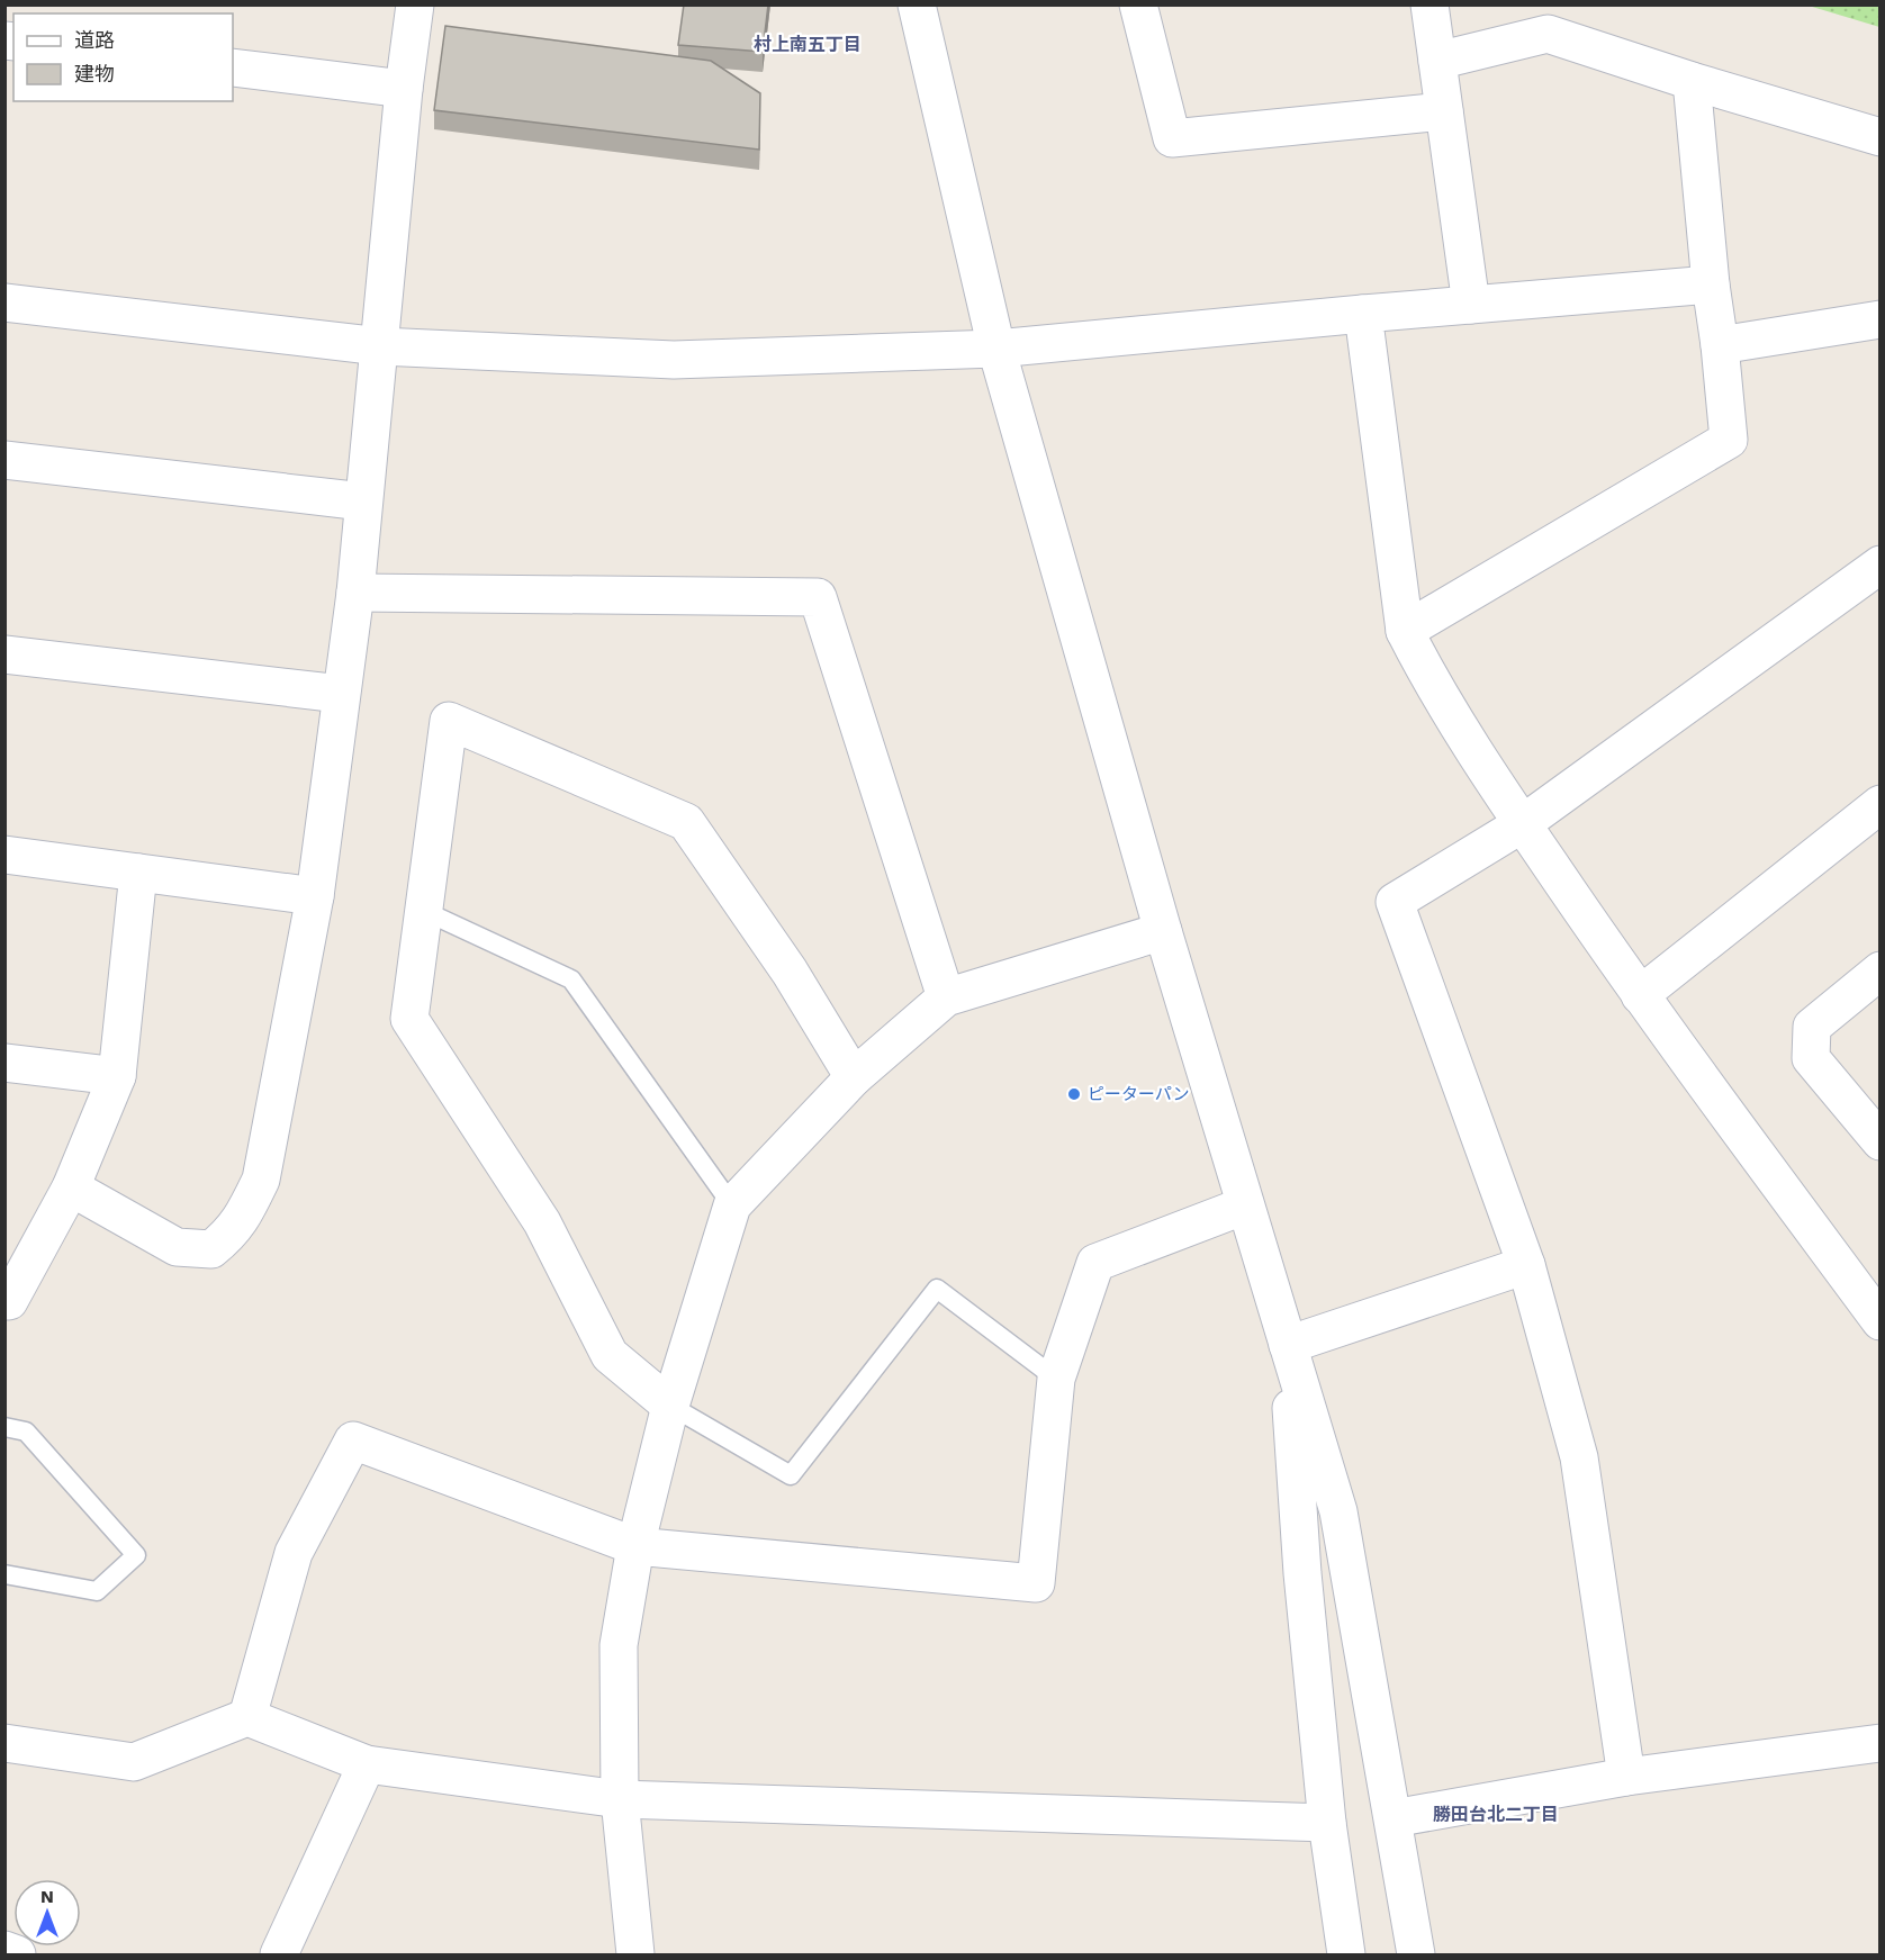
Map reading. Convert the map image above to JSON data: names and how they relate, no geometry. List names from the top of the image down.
{
  "districts": ["村上南五丁目", "勝田台北二丁目"],
  "places": ["ピーターパン"],
  "legend": ["道路", "建物"],
  "north": "top"
}
